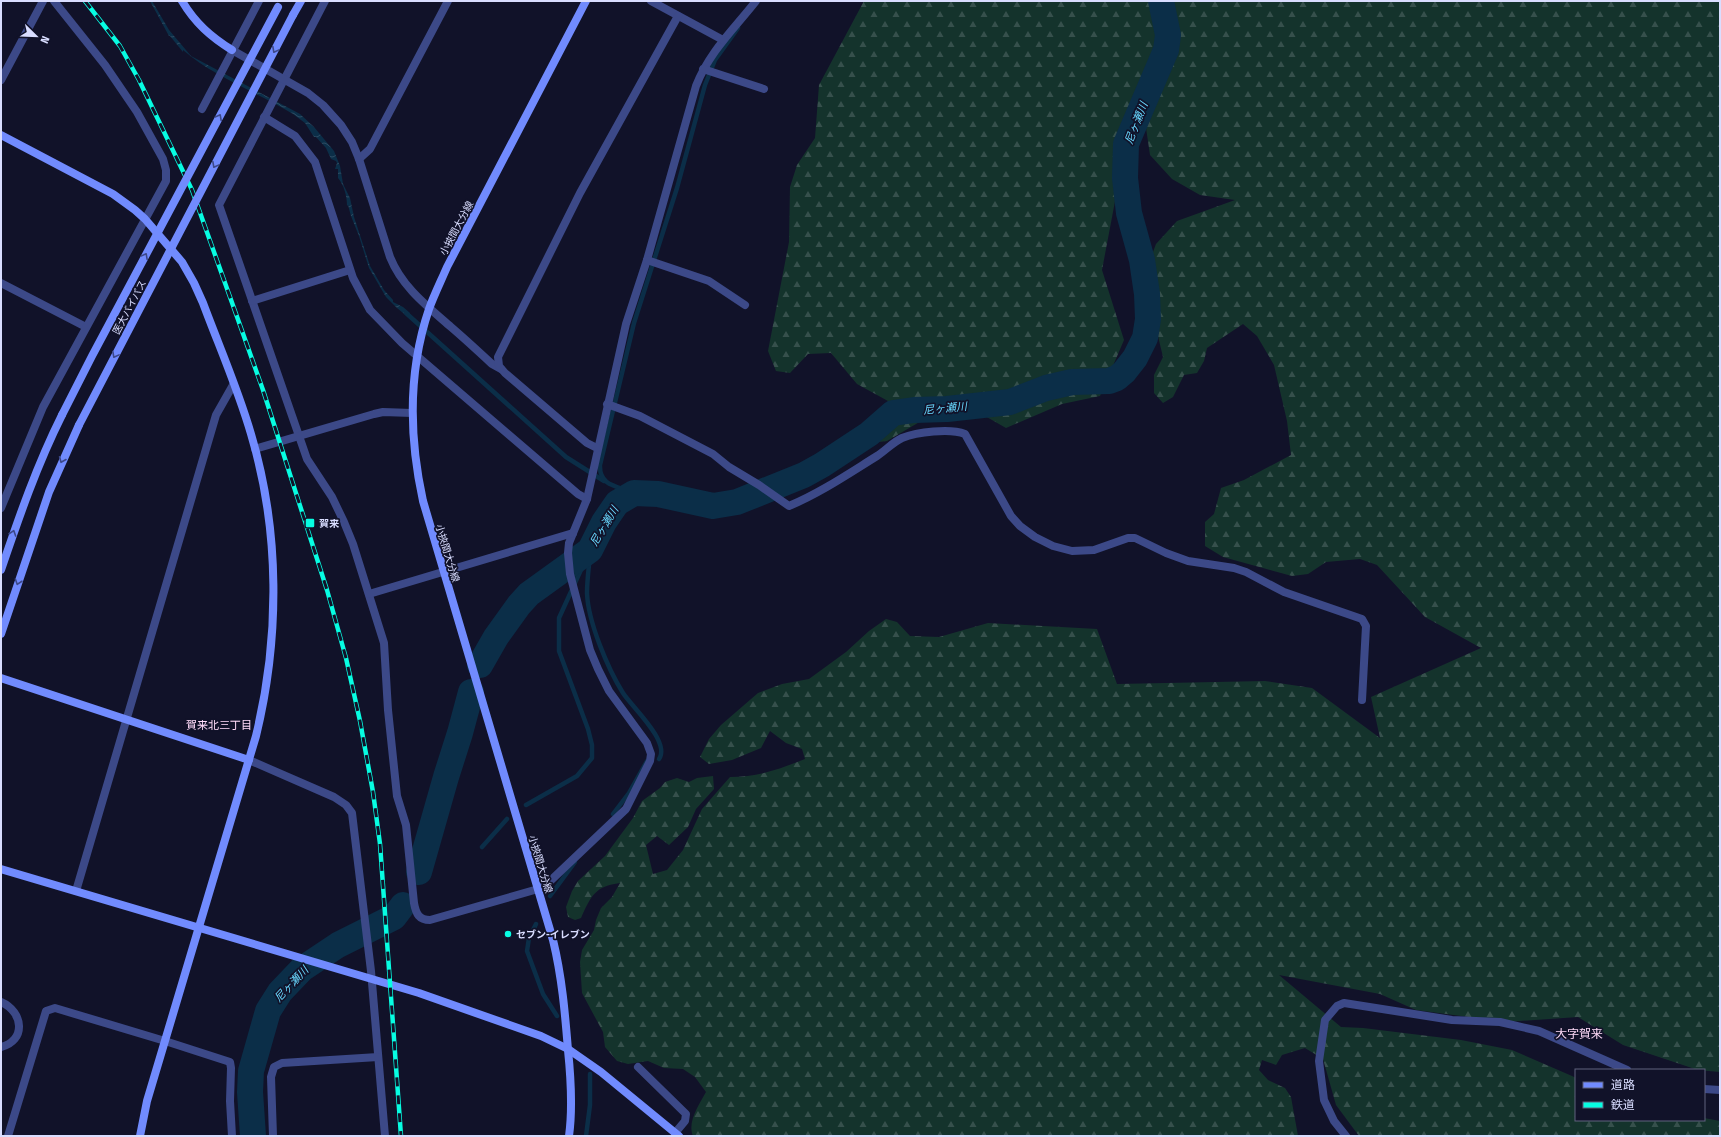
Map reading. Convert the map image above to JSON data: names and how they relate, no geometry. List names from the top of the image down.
{
  "streets": {
    "main road": ["小挾間大分線", "医大バイパス"]
  },
  "districts": ["賀来北三丁目", "大字賀来"],
  "water": ["尼ヶ瀬川"],
  "places": {
    "transit": ["賀来"],
    "other": ["セブン-イレブン"]
  },
  "legend": ["道路", "鉄道"],
  "north": "bottom right"
}
